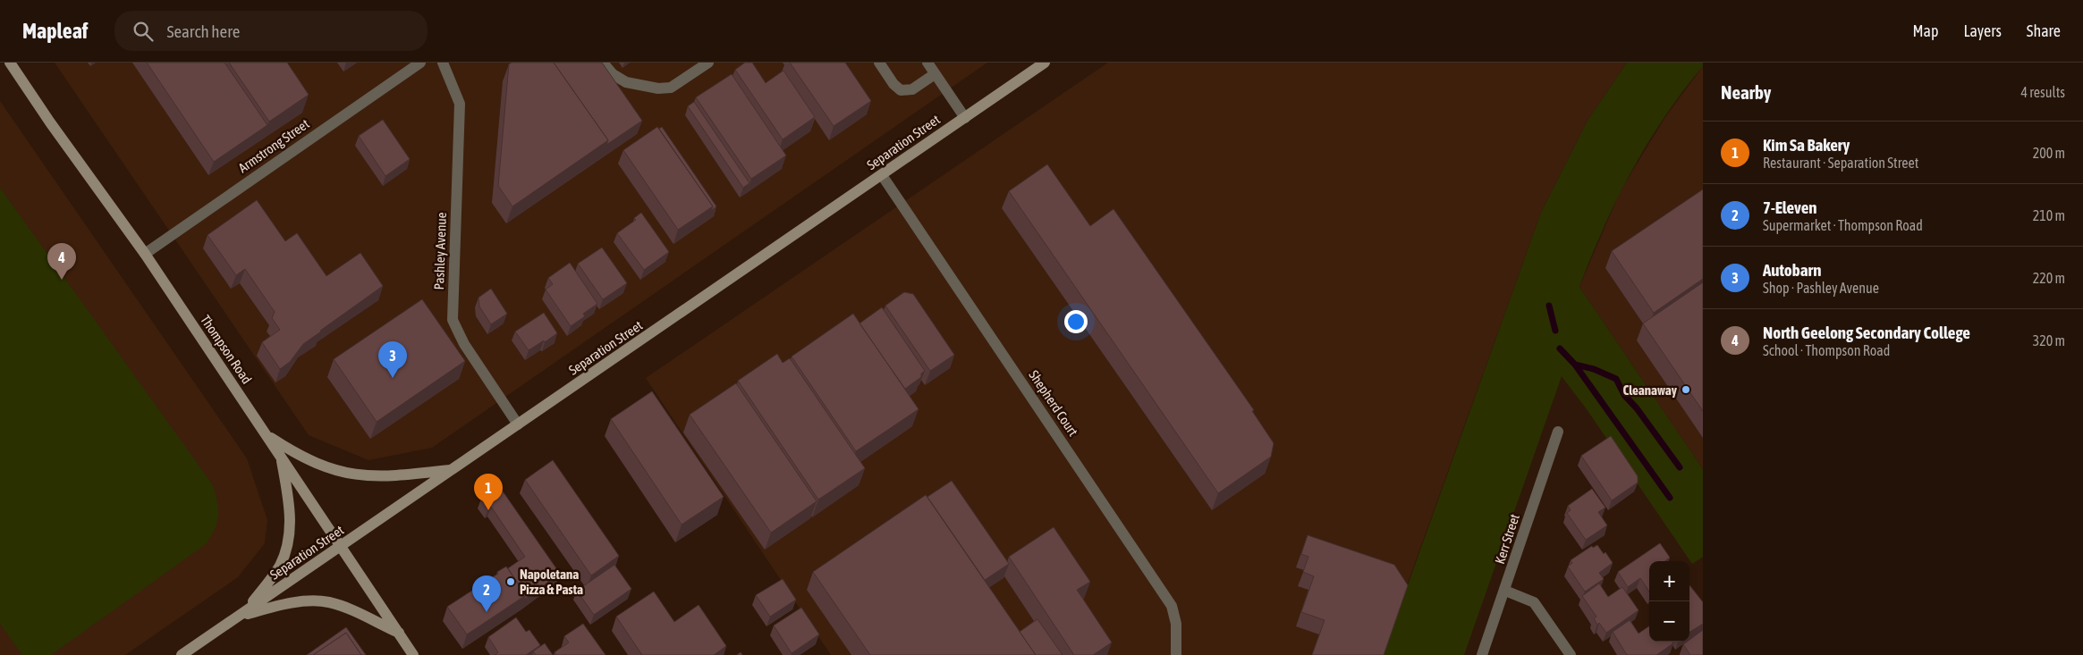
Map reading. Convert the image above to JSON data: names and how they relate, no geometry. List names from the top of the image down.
{
  "streets": {
    "main road": ["Separation Street", "Thompson Road"],
    "street": [
      "Armstrong Street",
      "Pashley Avenue",
      "Shepherd Court",
      "Kerr Street"
    ]
  },
  "crossings": [
    ["Separation Street", "Pashley Avenue"],
    ["Separation Street", "Thompson Road"],
    ["Separation Street", "Shepherd Court"],
    ["Armstrong Street", "Thompson Road"]
  ],
  "places": ["Cleanaway", "Napoletana Pizza & Pasta"],
  "page": {
    "header": "Mapleaf",
    "search": "Search here",
    "nav": ["Map", "Layers", "Share"],
    "heading": ["Nearby", "4 results"],
    "list": [
      {
        "mark": "1",
        "name": "Kim Sa Bakery",
        "note": "Restaurant · Separation Street",
        "value": "200 m"
      },
      {
        "mark": "2",
        "name": "7-Eleven",
        "note": "Supermarket · Thompson Road",
        "value": "210 m"
      },
      {
        "mark": "3",
        "name": "Autobarn",
        "note": "Shop · Pashley Avenue",
        "value": "220 m"
      },
      {
        "mark": "4",
        "name": "North Geelong Secondary College",
        "note": "School · Thompson Road",
        "value": "320 m"
      }
    ],
    "pins": [
      "4",
      "3",
      "1",
      "2"
    ],
    "map_buttons": ["+", "−"]
  }
}
